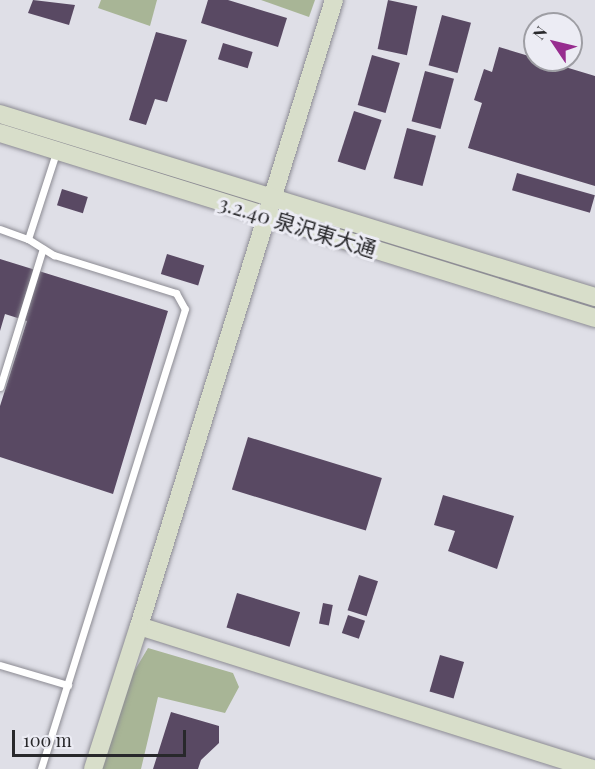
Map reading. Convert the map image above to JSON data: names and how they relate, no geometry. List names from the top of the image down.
{
  "streets": {
    "street": ["3.2.40 泉沢東大通"]
  },
  "scale_bar": "100 m",
  "north": "top left"
}
